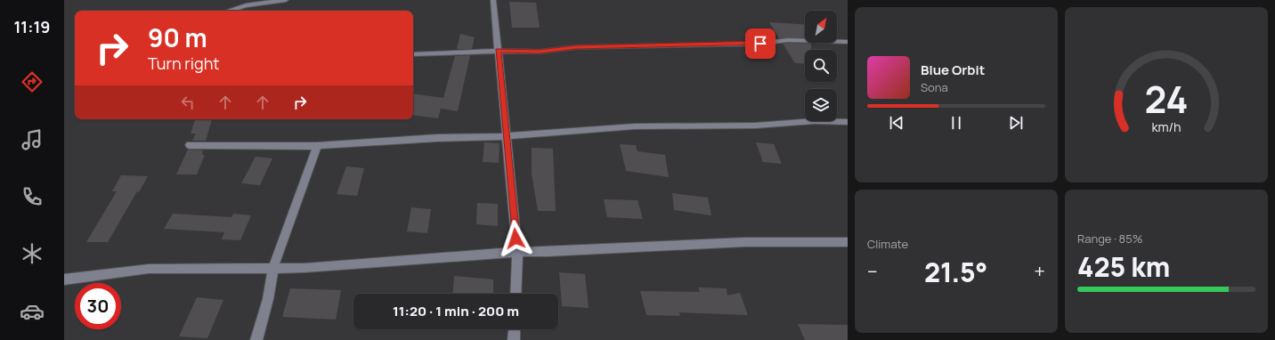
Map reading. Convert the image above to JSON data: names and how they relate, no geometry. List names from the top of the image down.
{
  "north": "top right",
  "page": {
    "tabs": "11:19",
    "turn": ["90 m", "Turn right"],
    "song": ["Blue Orbit", "Sona"],
    "tile": [
      "Climate",
      ["Range · 85%", "425 km"]
    ],
    "heat": ["−", "21.5°", "+"],
    "limit": "30",
    "trip": "11:20 · 1 min · 200 m",
    "gauge": ["24", "km/h"]
  }
}
